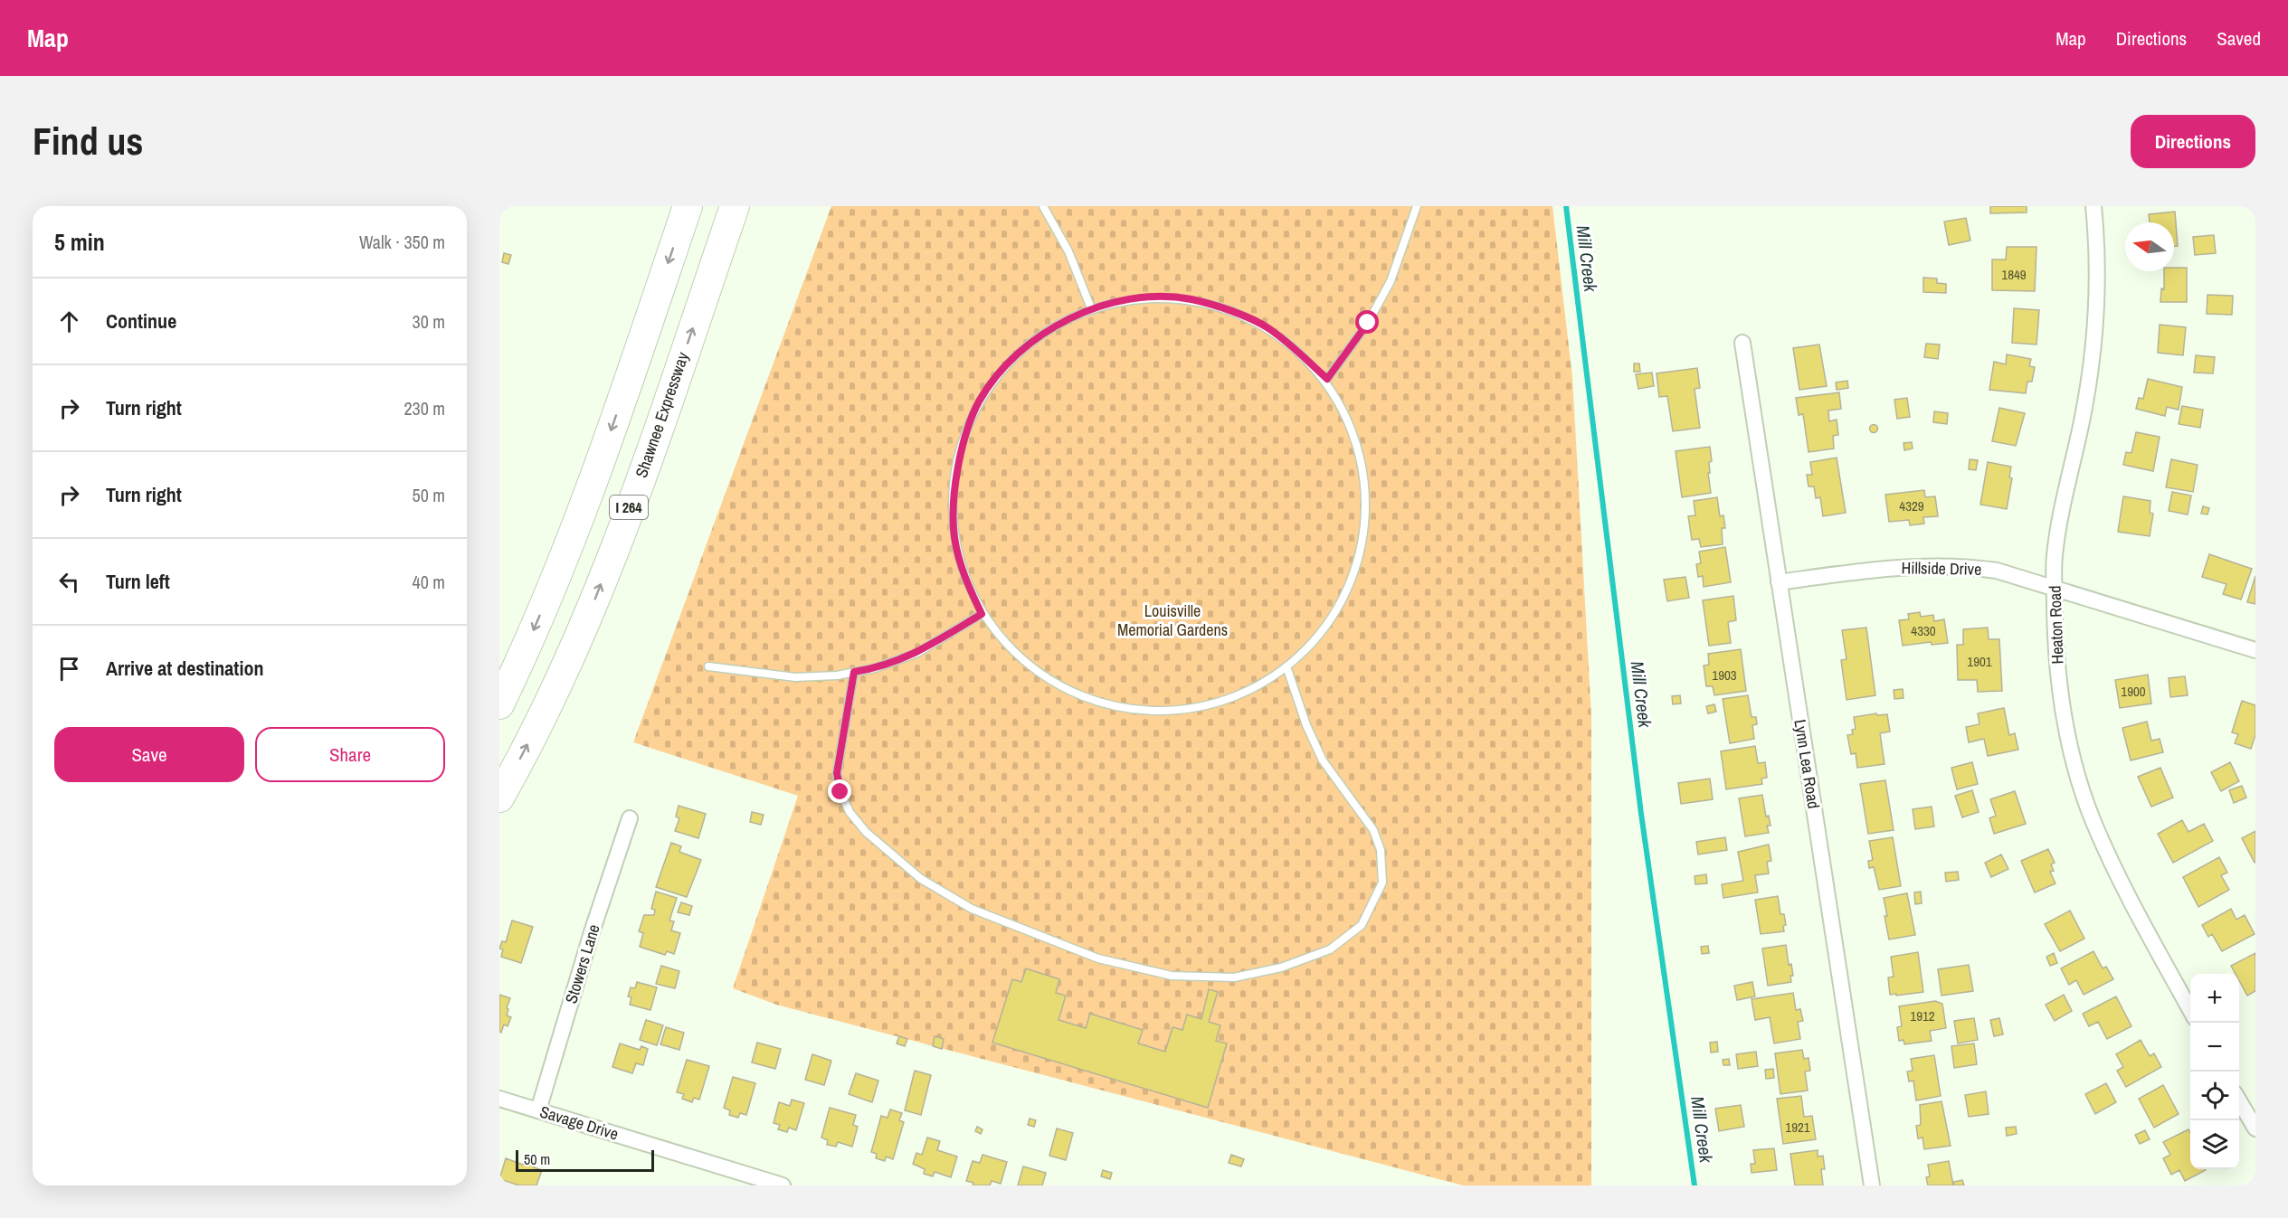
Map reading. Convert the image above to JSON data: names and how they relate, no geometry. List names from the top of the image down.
{
  "streets": {
    "highway": ["Shawnee Expressway", "I 264"],
    "street": [
      "Hillside Drive",
      "Heaton Road",
      "Lynn Lea Road",
      "Stowers Lane",
      "Savage Drive"
    ]
  },
  "crossings": [
    ["Hillside Drive", "Heaton Road"],
    ["Hillside Drive", "Lynn Lea Road"],
    ["Stowers Lane", "Savage Drive"]
  ],
  "water": ["Mill Creek"],
  "parks": ["Louisville Memorial Gardens"],
  "house_numbers": [
    "1849",
    "4329",
    "4330",
    "1901",
    "1903",
    "1900",
    "1912",
    "1921"
  ],
  "scale_bar": "50 m",
  "north": "left",
  "page": {
    "header": "Map",
    "nav": ["Map", "Directions", "Saved"],
    "buttons": [
      "Directions",
      ["Save", "Share"]
    ],
    "title": "Find us",
    "heading": ["5 min", "Walk · 350 m"],
    "list": [
      ["Continue", "30 m"],
      ["Turn right", "230 m"],
      ["Turn right", "50 m"],
      ["Turn left", "40 m"],
      "Arrive at destination"
    ],
    "map_buttons": ["+", "−"],
    "scale": "50 m"
  }
}
